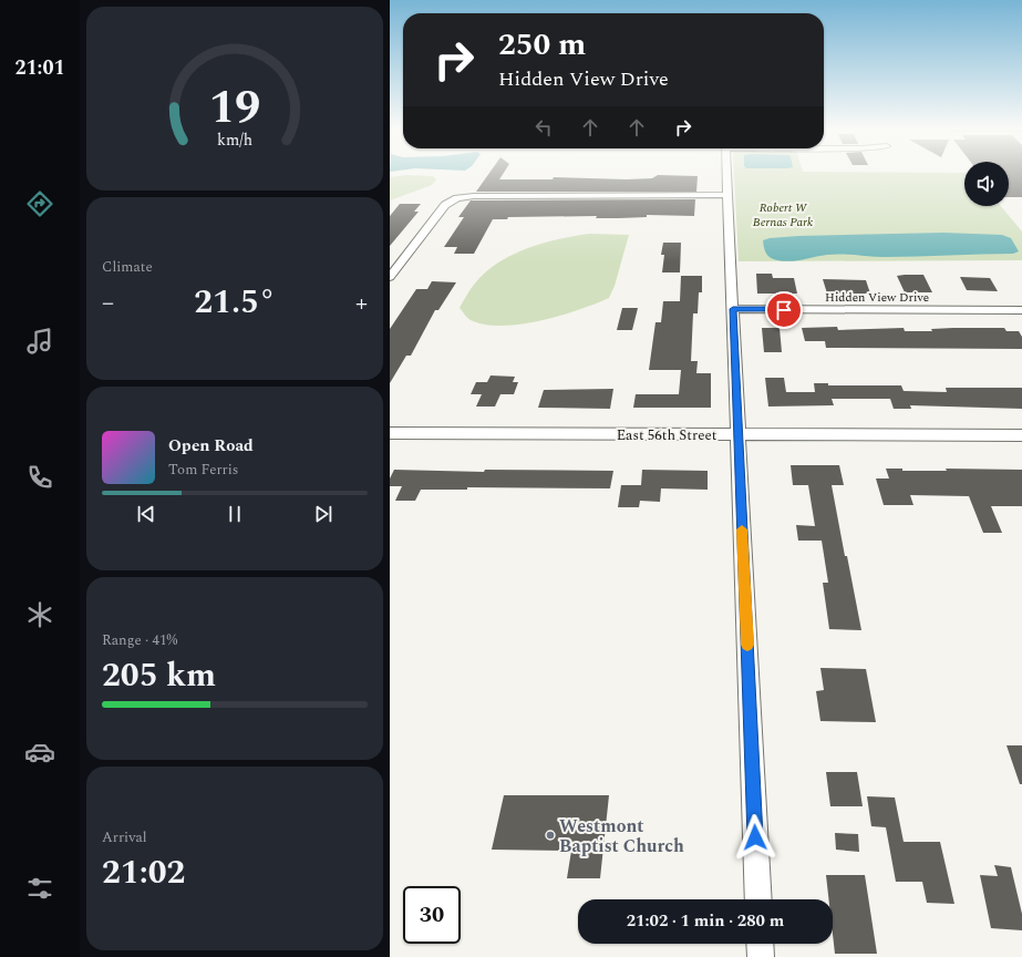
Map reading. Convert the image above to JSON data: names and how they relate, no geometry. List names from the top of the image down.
{
  "streets": {
    "street": ["Hidden View Drive", "East 56th Street"]
  },
  "parks": ["Robert W Bernas Park"],
  "places": ["Westmont Baptist Church"],
  "page": {
    "tabs": "21:01",
    "turn": ["250 m", "Hidden View Drive"],
    "tile": [
      "Climate",
      ["Range · 41%", "205 km"],
      ["Arrival", "21:02"]
    ],
    "heat": ["−", "21.5°", "+"],
    "song": ["Open Road", "Tom Ferris"],
    "limit": "30",
    "trip": "21:02 · 1 min · 280 m",
    "gauge": ["19", "km/h"]
  }
}
